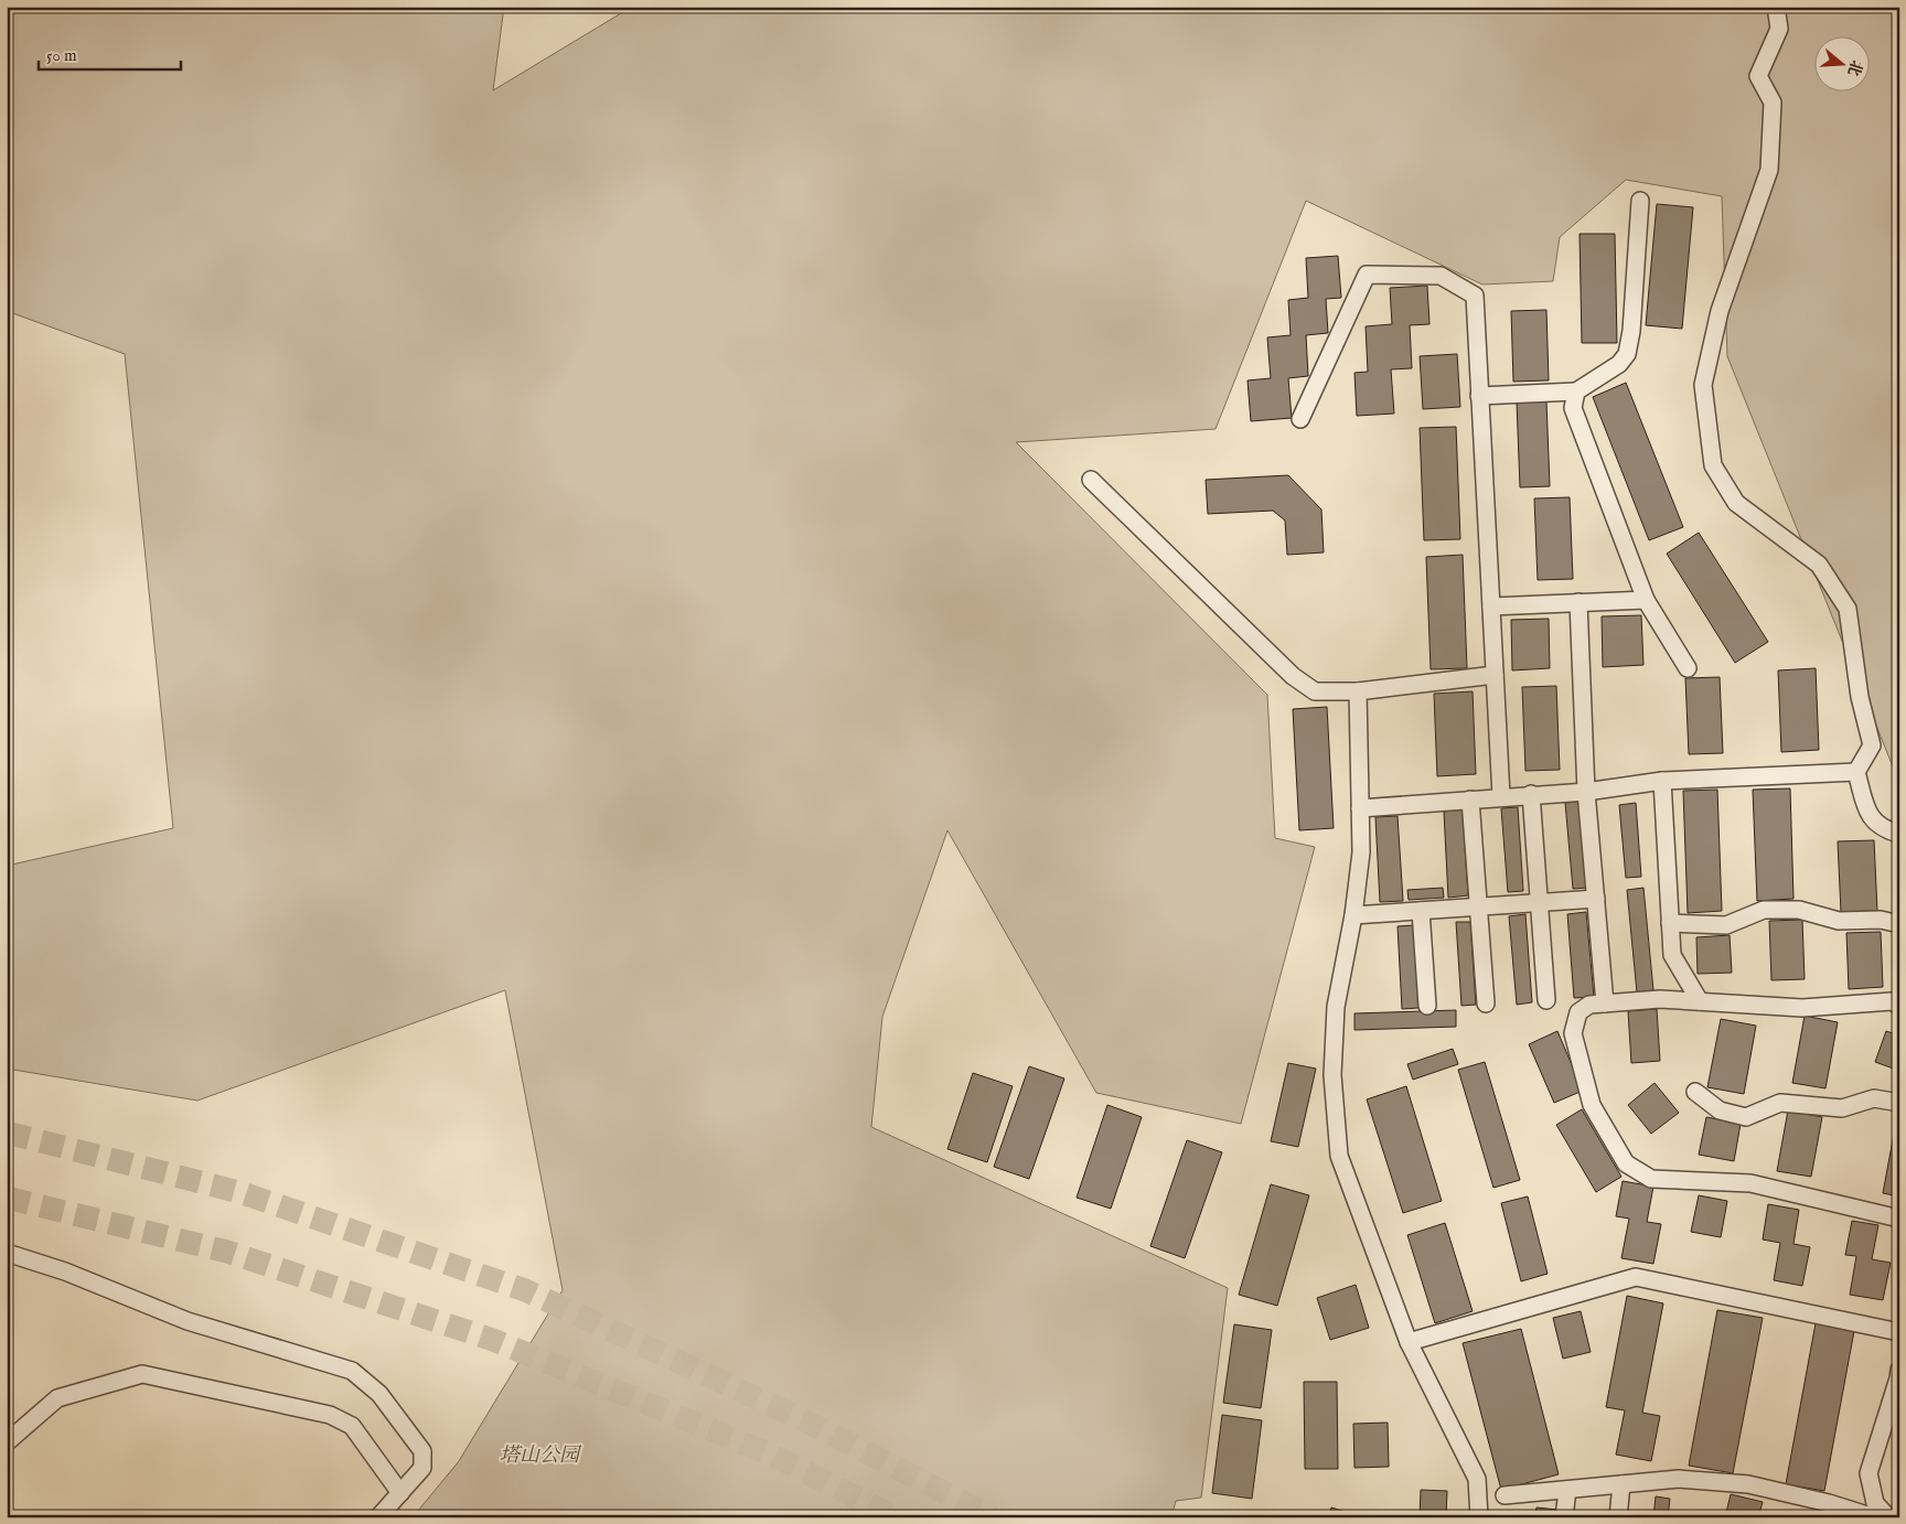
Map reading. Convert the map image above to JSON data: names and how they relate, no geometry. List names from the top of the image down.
{
  "parks": ["塔山公园"],
  "scale_bar": "50 m",
  "north": "right"
}
